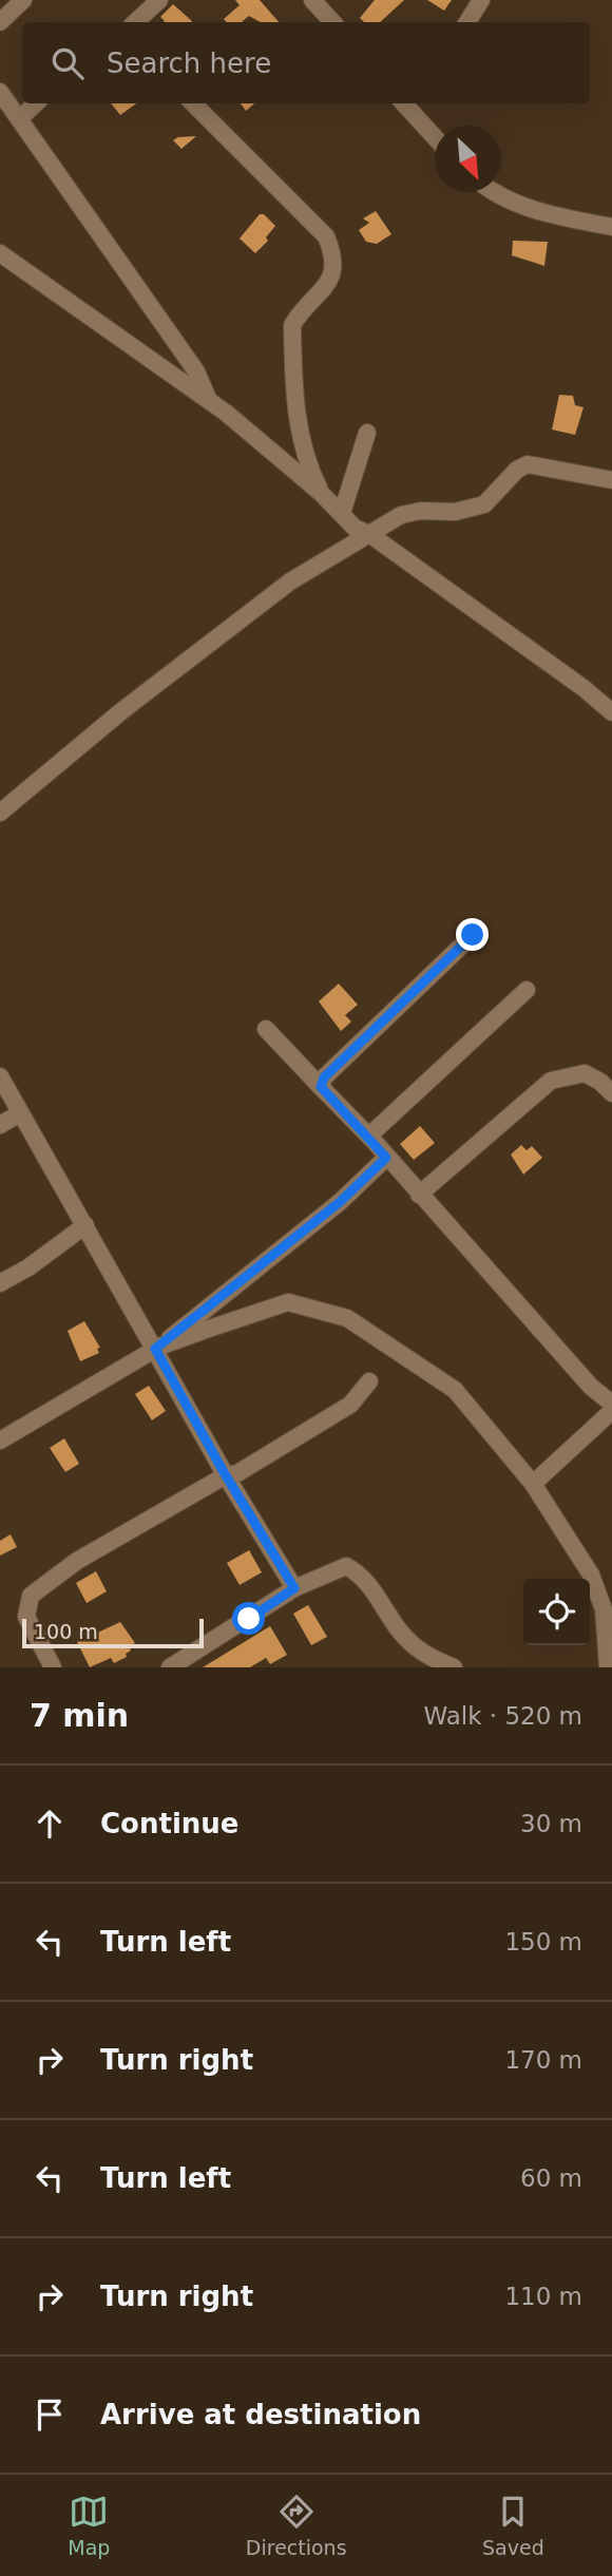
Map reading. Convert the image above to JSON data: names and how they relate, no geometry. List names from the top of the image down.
{
  "scale_bar": "100 m",
  "north": "bottom right",
  "page": {
    "search": "Search here",
    "scale": "100 m",
    "heading": ["7 min", "Walk · 520 m"],
    "list": [
      ["Continue", "30 m"],
      ["Turn left", "150 m"],
      ["Turn right", "170 m"],
      ["Turn left", "60 m"],
      ["Turn right", "110 m"],
      "Arrive at destination"
    ],
    "nav": ["Map", "Directions", "Saved"]
  }
}
